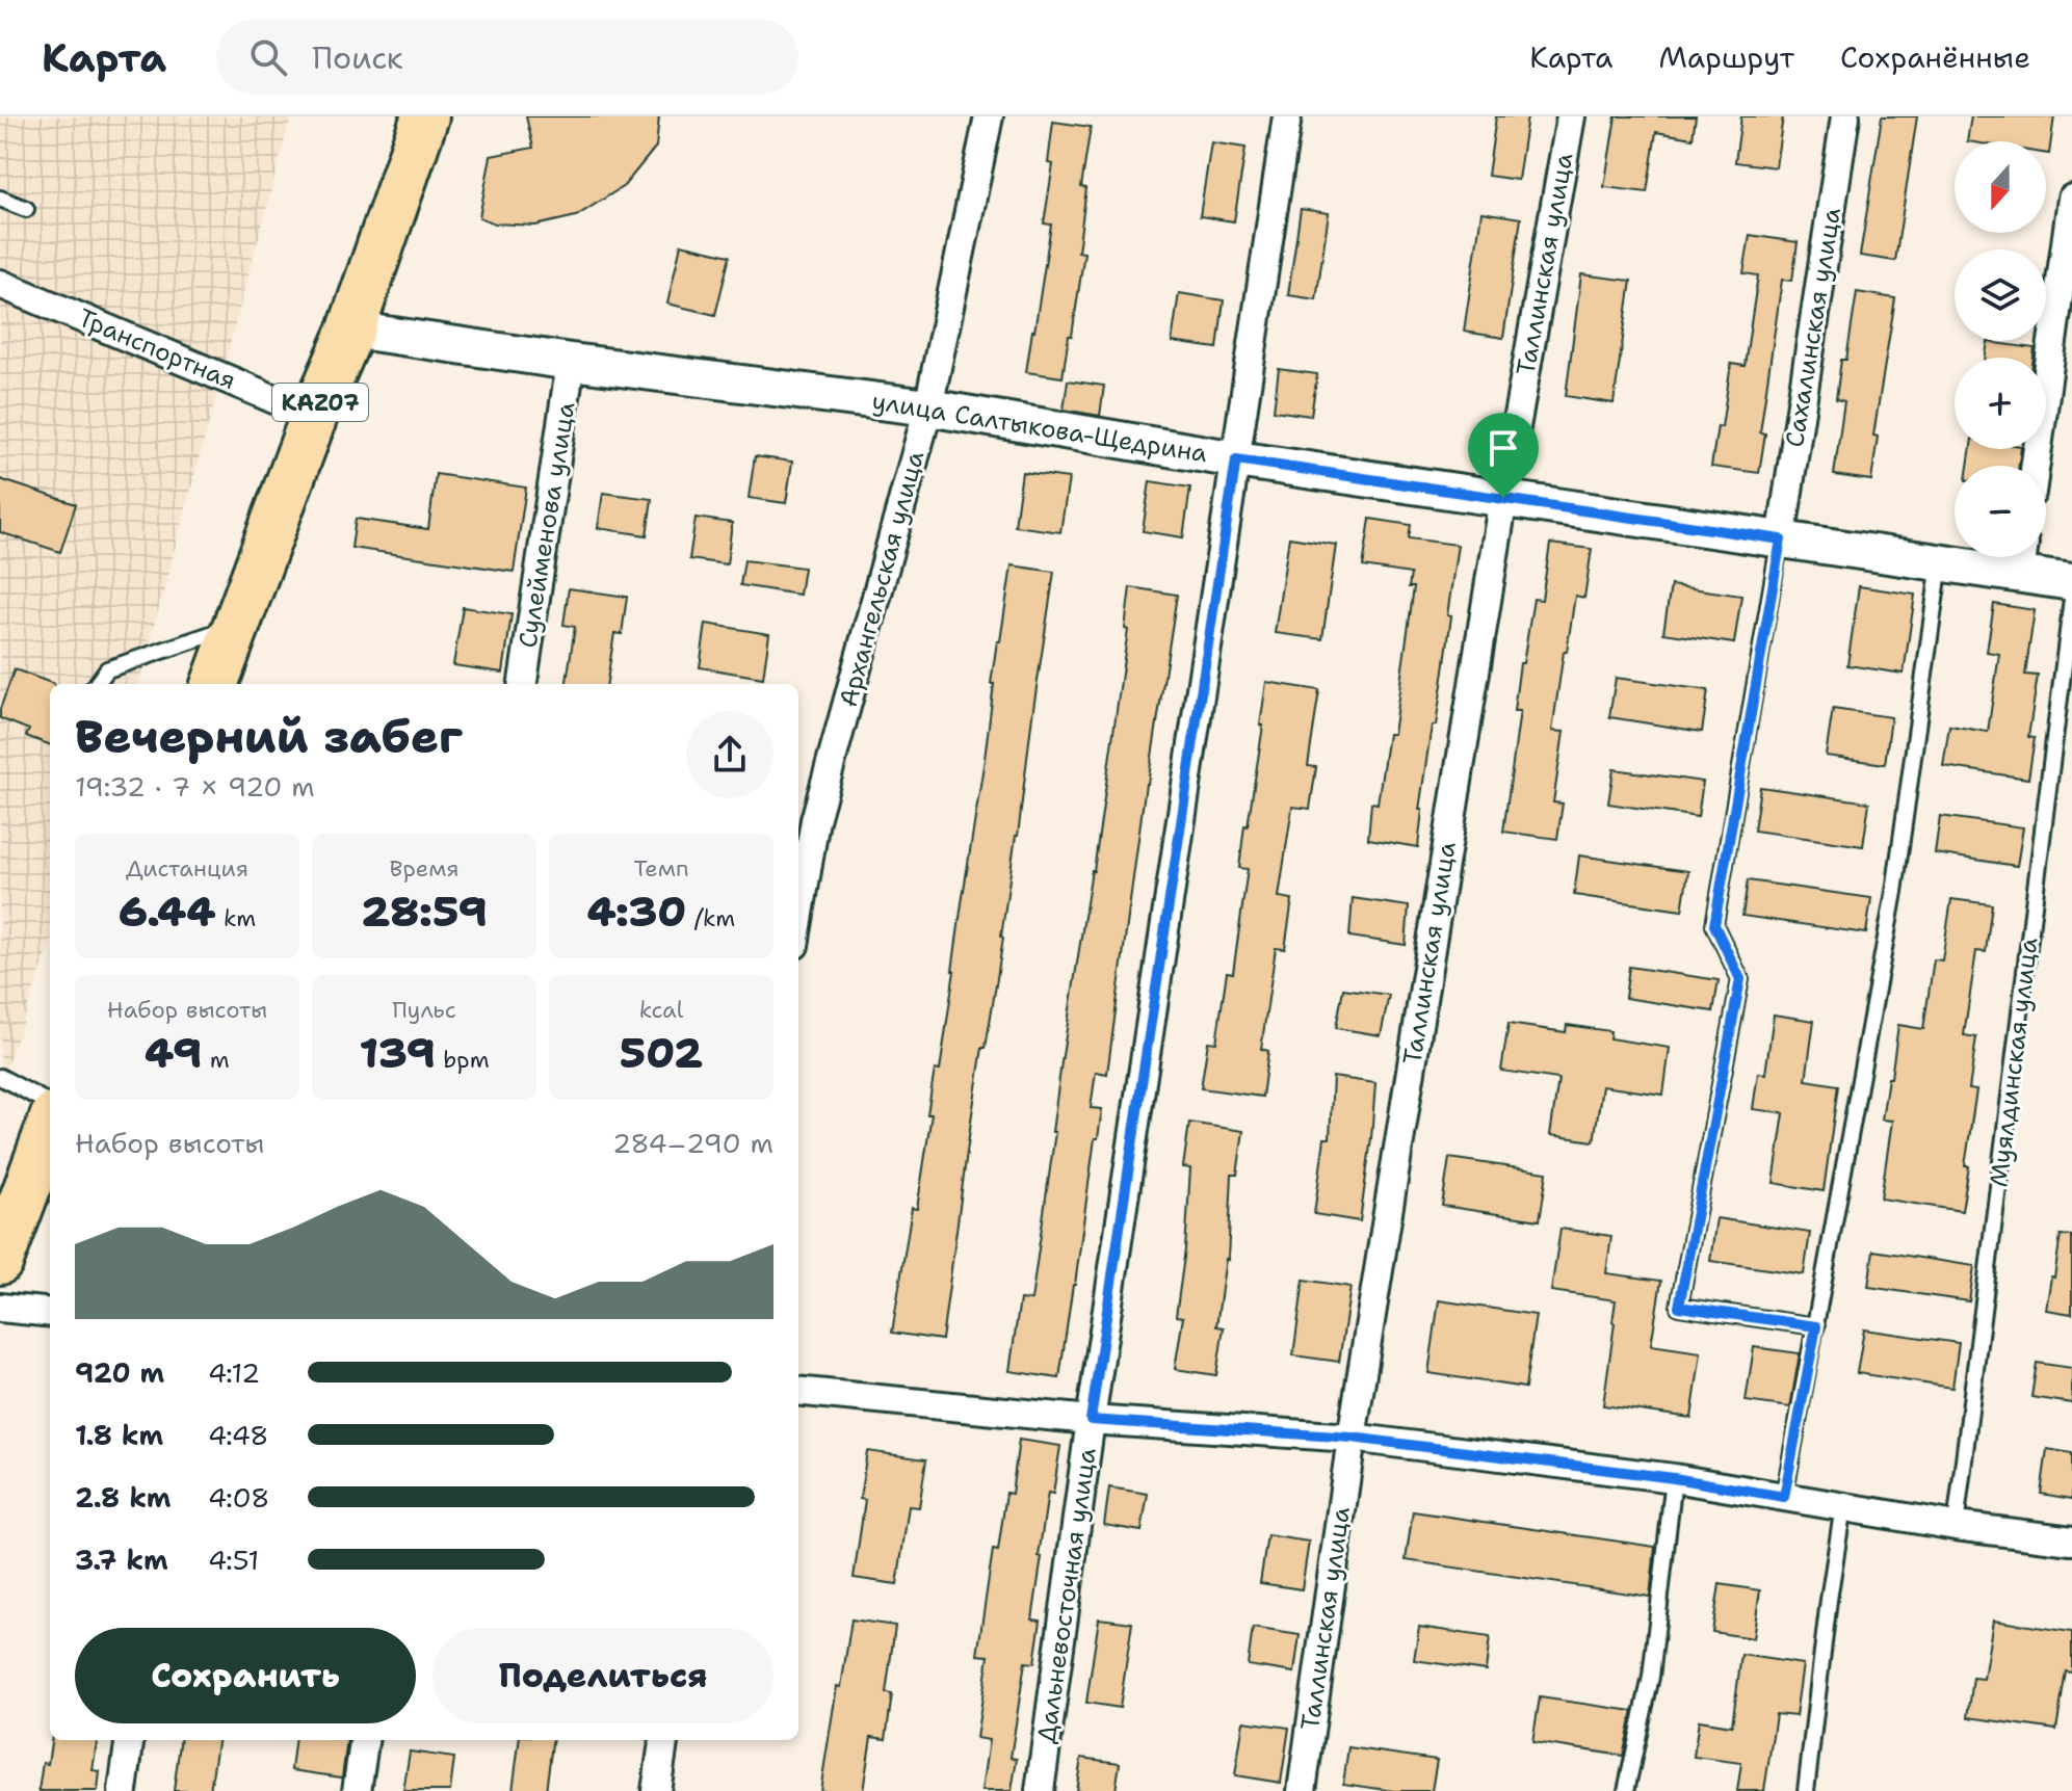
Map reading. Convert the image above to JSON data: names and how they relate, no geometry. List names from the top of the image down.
{
  "streets": {
    "highway": ["KAZ07"],
    "street": [
      "Таллинская улица",
      "Сахалинская улица",
      "Транспортная",
      "улица Салтыкова-Щедрина",
      "Сулейменова улица",
      "Архангельская улица",
      "Дальневосточная улица"
    ],
    "lane": ["Муялдинская улица"]
  },
  "crossings": [
    ["Таллинская улица", "улица Салтыкова-Щедрина"],
    ["Сахалинская улица", "улица Салтыкова-Щедрина"],
    ["Транспортная", "KAZ07"],
    ["KAZ07", "улица Салтыкова-Щедрина"],
    ["улица Салтыкова-Щедрина", "Сулейменова улица"],
    ["улица Салтыкова-Щедрина", "Архангельская улица"],
    ["улица Салтыкова-Щедрина", "Дальневосточная улица"]
  ],
  "north": "bottom",
  "page": {
    "header": "Карта",
    "search": "Поиск",
    "nav": ["Карта", "Маршрут", "Сохранённые"],
    "map_buttons": ["+", "−"],
    "heading": ["Вечерний забег", "19:32 · 7 × 920 m"],
    "stats": [
      ["Дистанция", "6.44 km"],
      ["Время", "28:59"],
      ["Темп", "4:30 /km"],
      ["Набор высоты", "49 m"],
      ["Пульс", "139 bpm"],
      ["kcal", "502"]
    ],
    "chart": ["Набор высоты", "284–290 m"],
    "list": [
      {
        "name": "920 m",
        "note": "4:12"
      },
      {
        "name": "1.8 km",
        "note": "4:48"
      },
      {
        "name": "2.8 km",
        "note": "4:08"
      },
      {
        "name": "3.7 km",
        "note": "4:51"
      }
    ],
    "buttons": ["Сохранить", "Поделиться"]
  }
}
